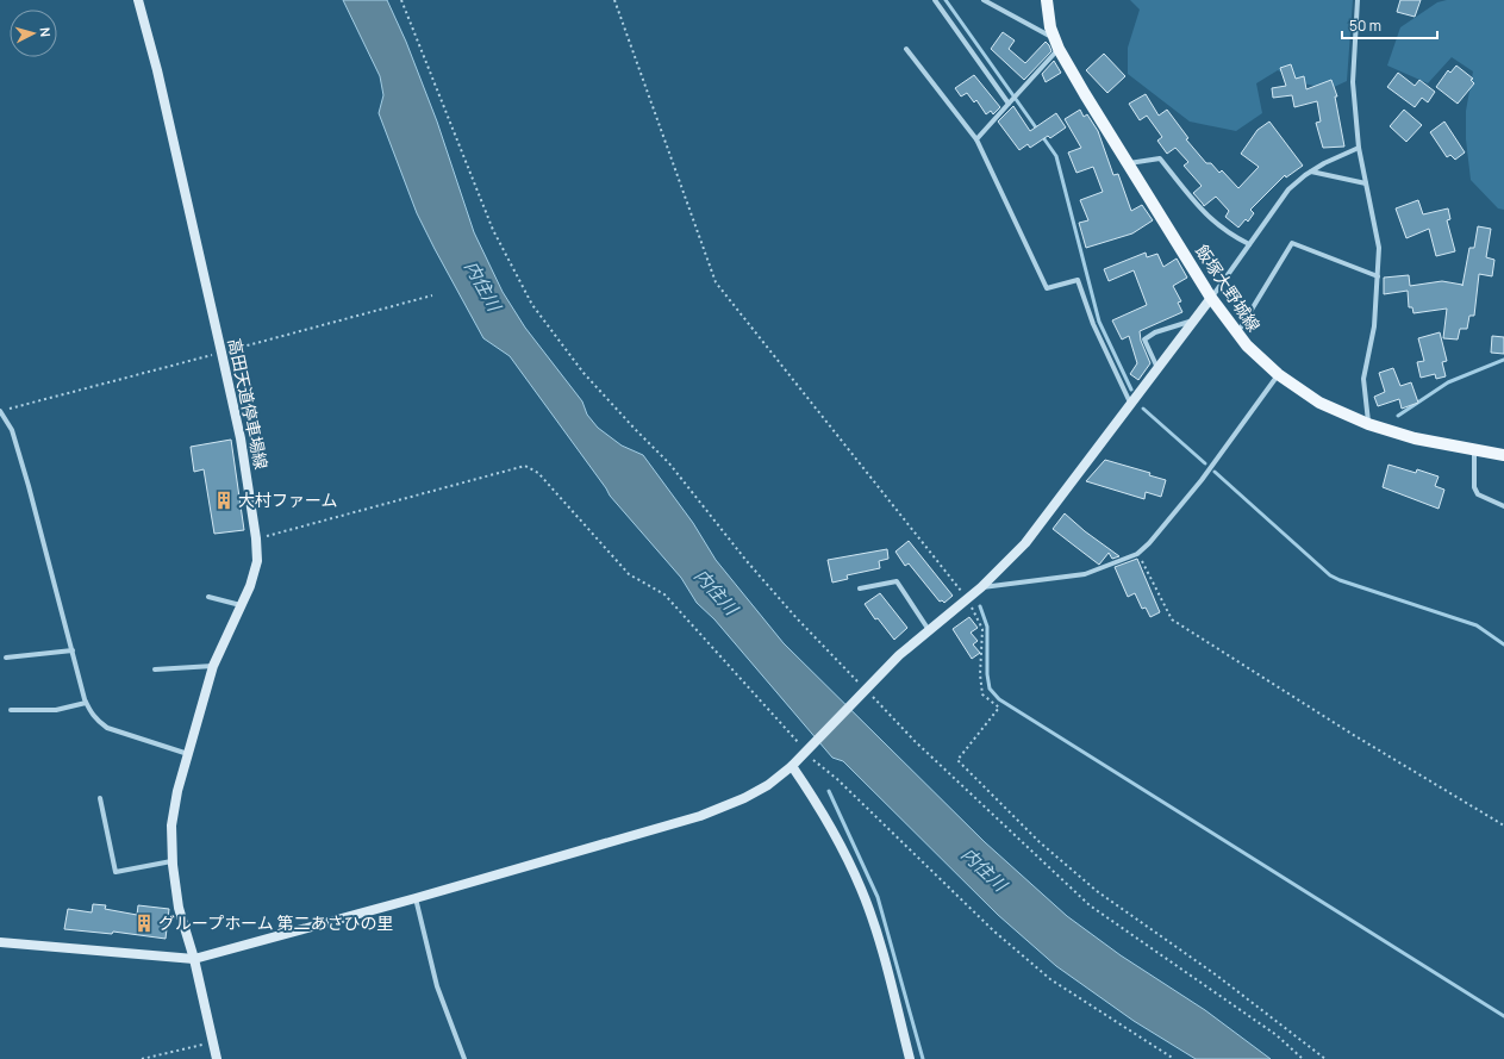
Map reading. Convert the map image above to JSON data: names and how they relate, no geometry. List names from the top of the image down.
{
  "streets": {
    "main road": ["飯塚大野城線"],
    "street": ["高田天道停車場線"]
  },
  "water": ["内住川"],
  "places": {
    "building": ["大村ファーム", "グループホーム 第二あさひの里"]
  },
  "scale_bar": "50 m",
  "north": "right"
}
